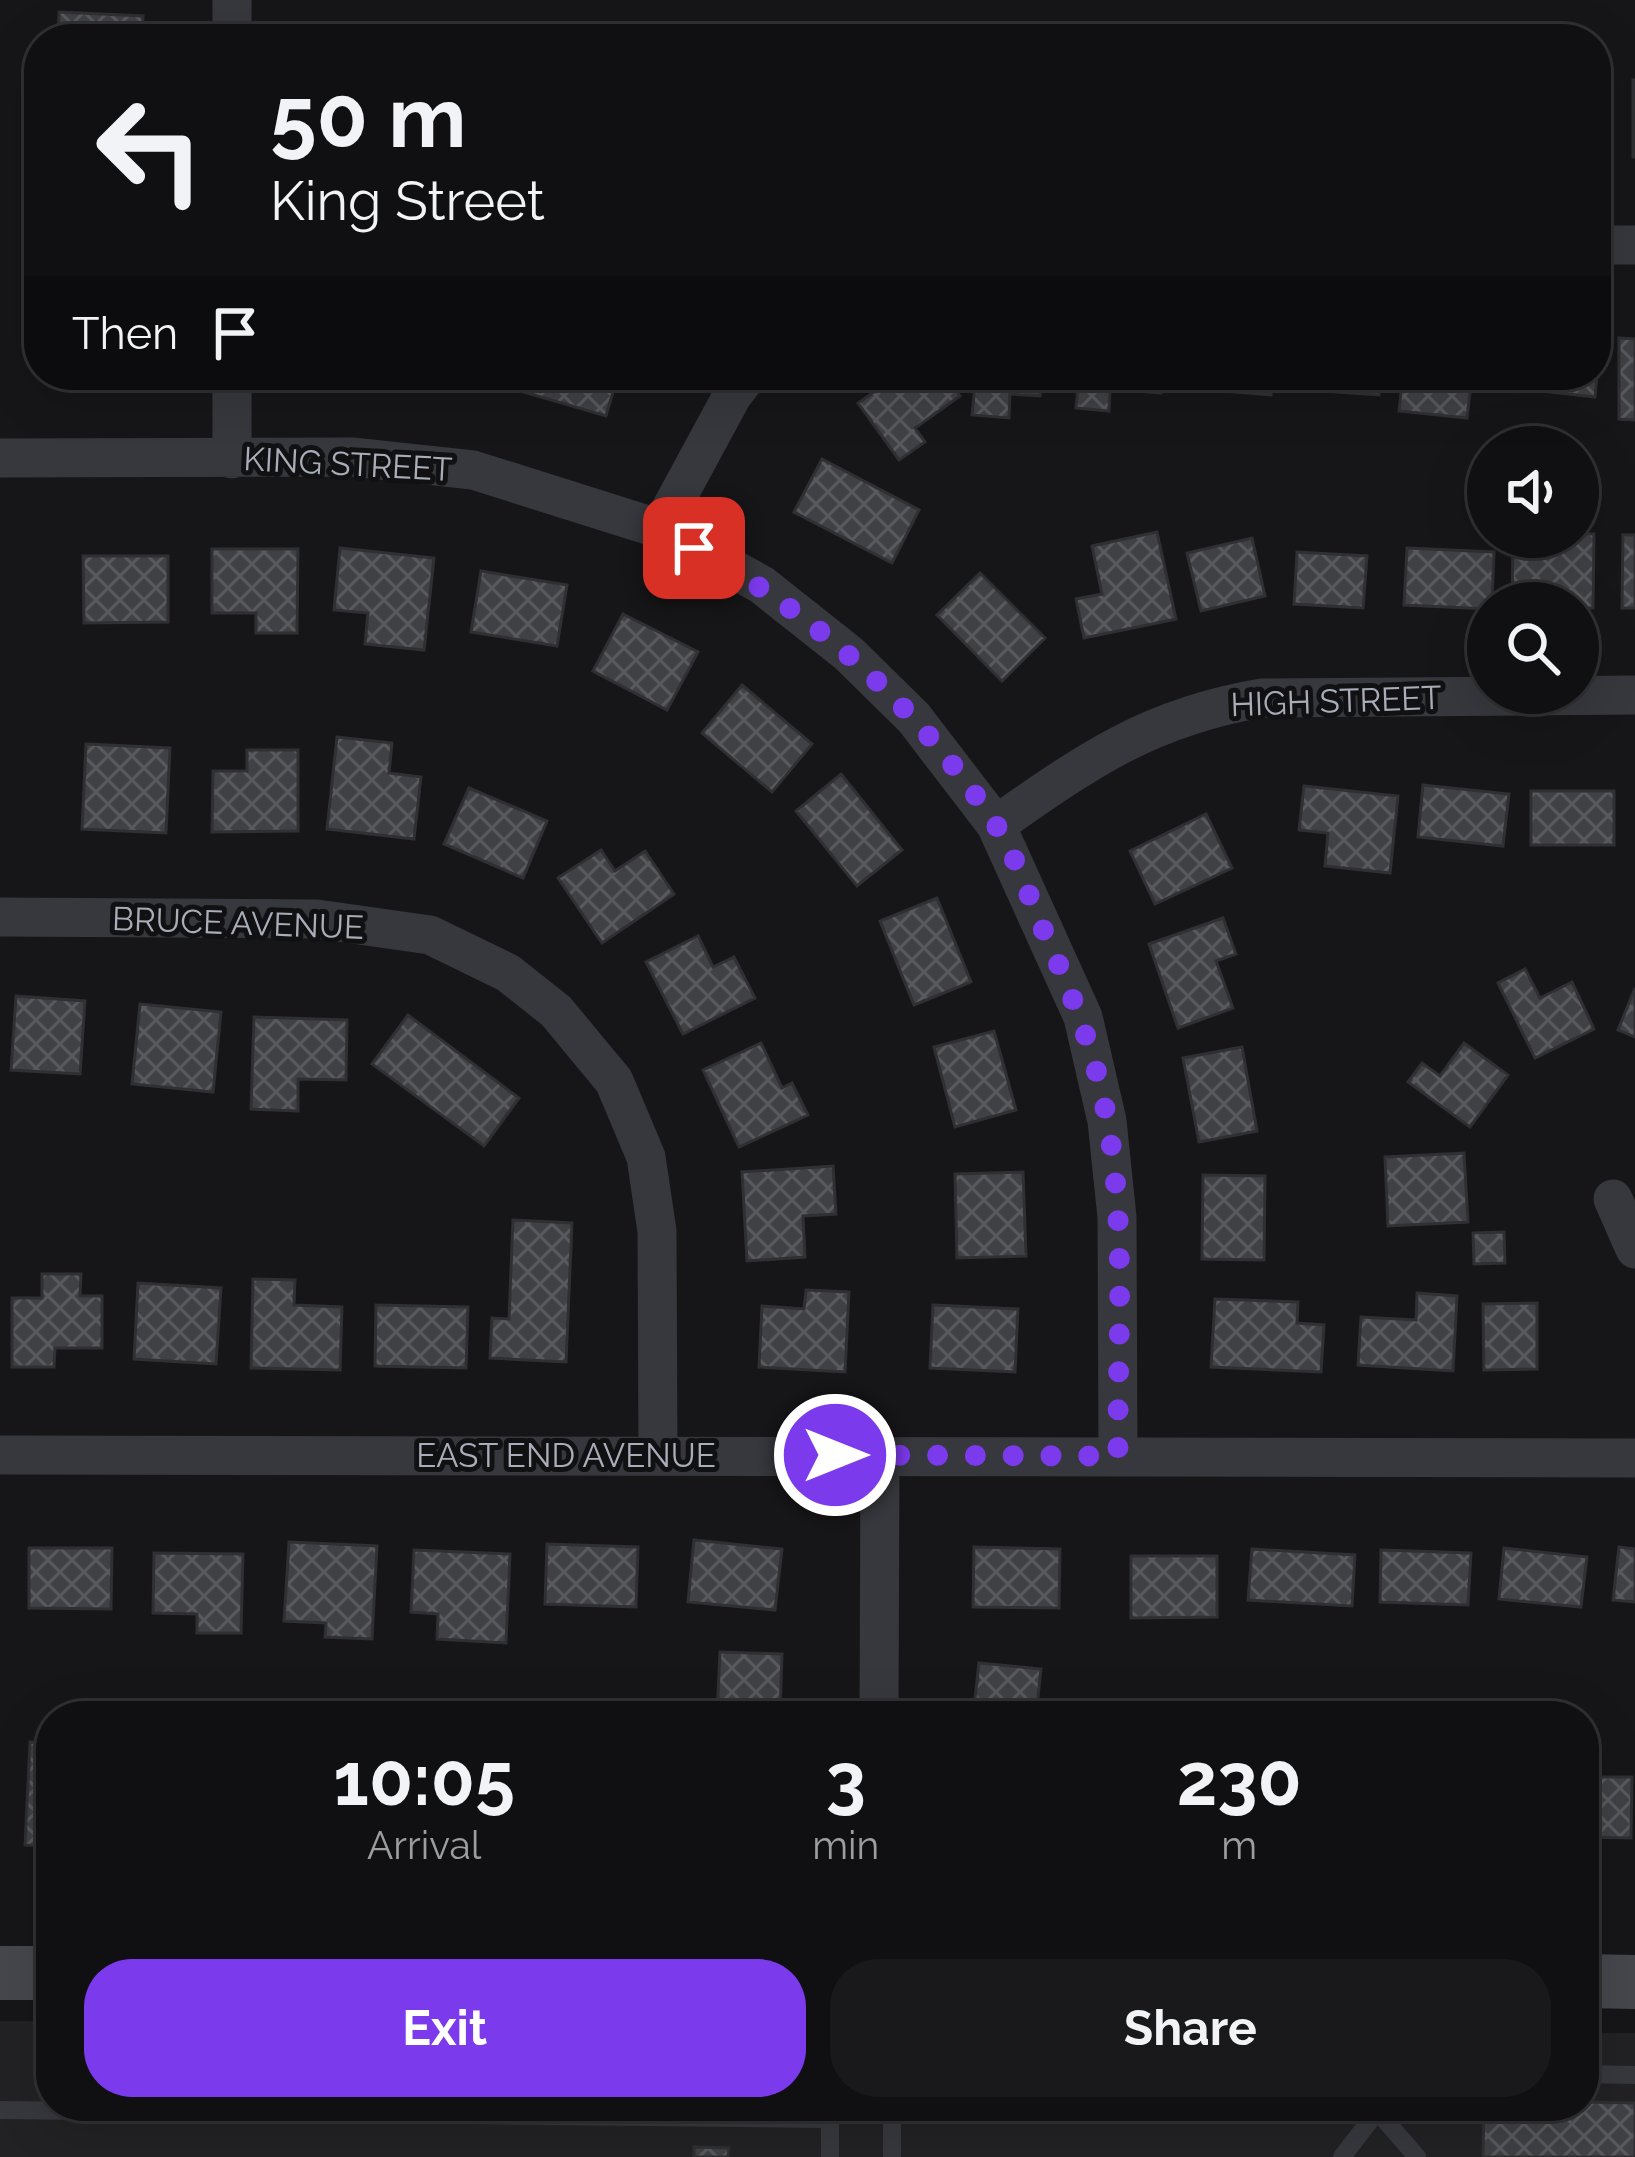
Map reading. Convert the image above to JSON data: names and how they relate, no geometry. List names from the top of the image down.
{
  "streets": {
    "street": [
      "KING STREET",
      "HIGH STREET",
      "BRUCE AVENUE",
      "EAST END AVENUE"
    ]
  },
  "crossings": [
    ["KING STREET", "HIGH STREET"],
    ["KING STREET", "EAST END AVENUE"],
    ["BRUCE AVENUE", "EAST END AVENUE"]
  ],
  "page": {
    "turn": ["50 m", "King Street"],
    "then": "Then",
    "eta": [
      "10:05",
      "Arrival",
      "3",
      "min",
      "230",
      "m"
    ],
    "buttons": ["Exit", "Share"]
  }
}
